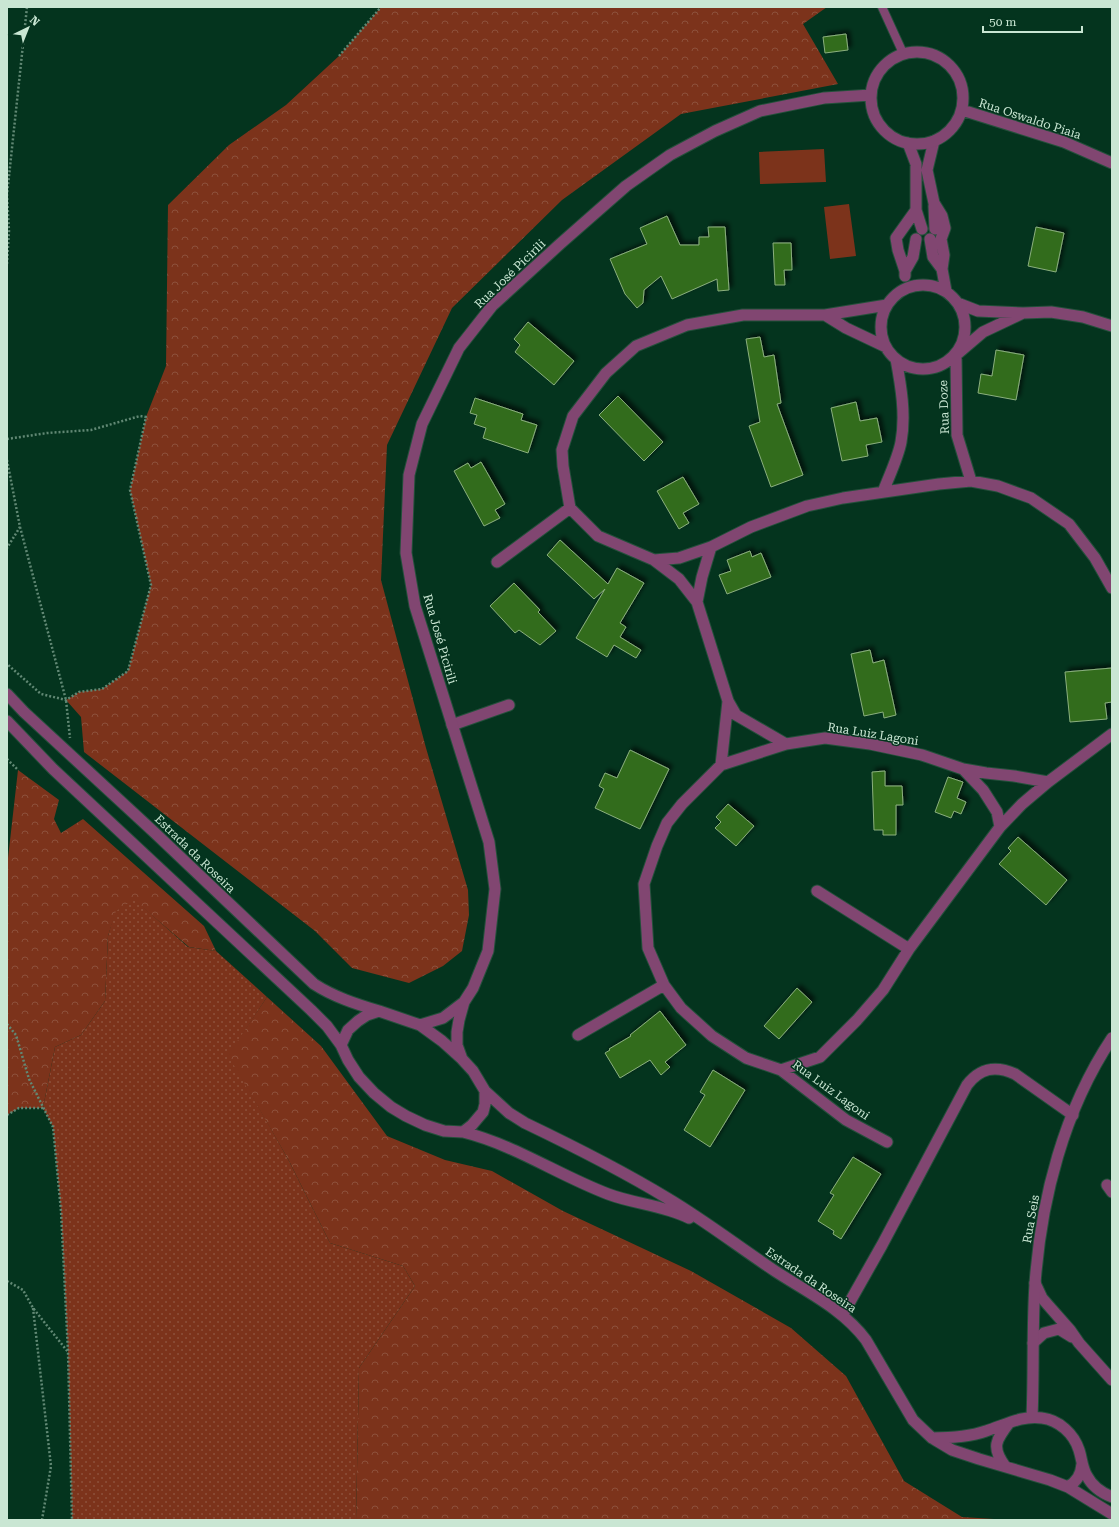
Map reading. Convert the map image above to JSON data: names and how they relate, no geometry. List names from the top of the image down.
{
  "streets": {
    "street": [
      "Rua Oswaldo Piaia",
      "Rua José Picirili",
      "Rua Doze",
      "Rua Luiz Lagoni",
      "Estrada da Roseira",
      "Rua Seis"
    ]
  },
  "crossings": [
    ["Rua Oswaldo Piaia", "Rua José Picirili"],
    ["Estrada da Roseira", "Rua Seis"]
  ],
  "scale_bar": "50 m",
  "north": "top right"
}
